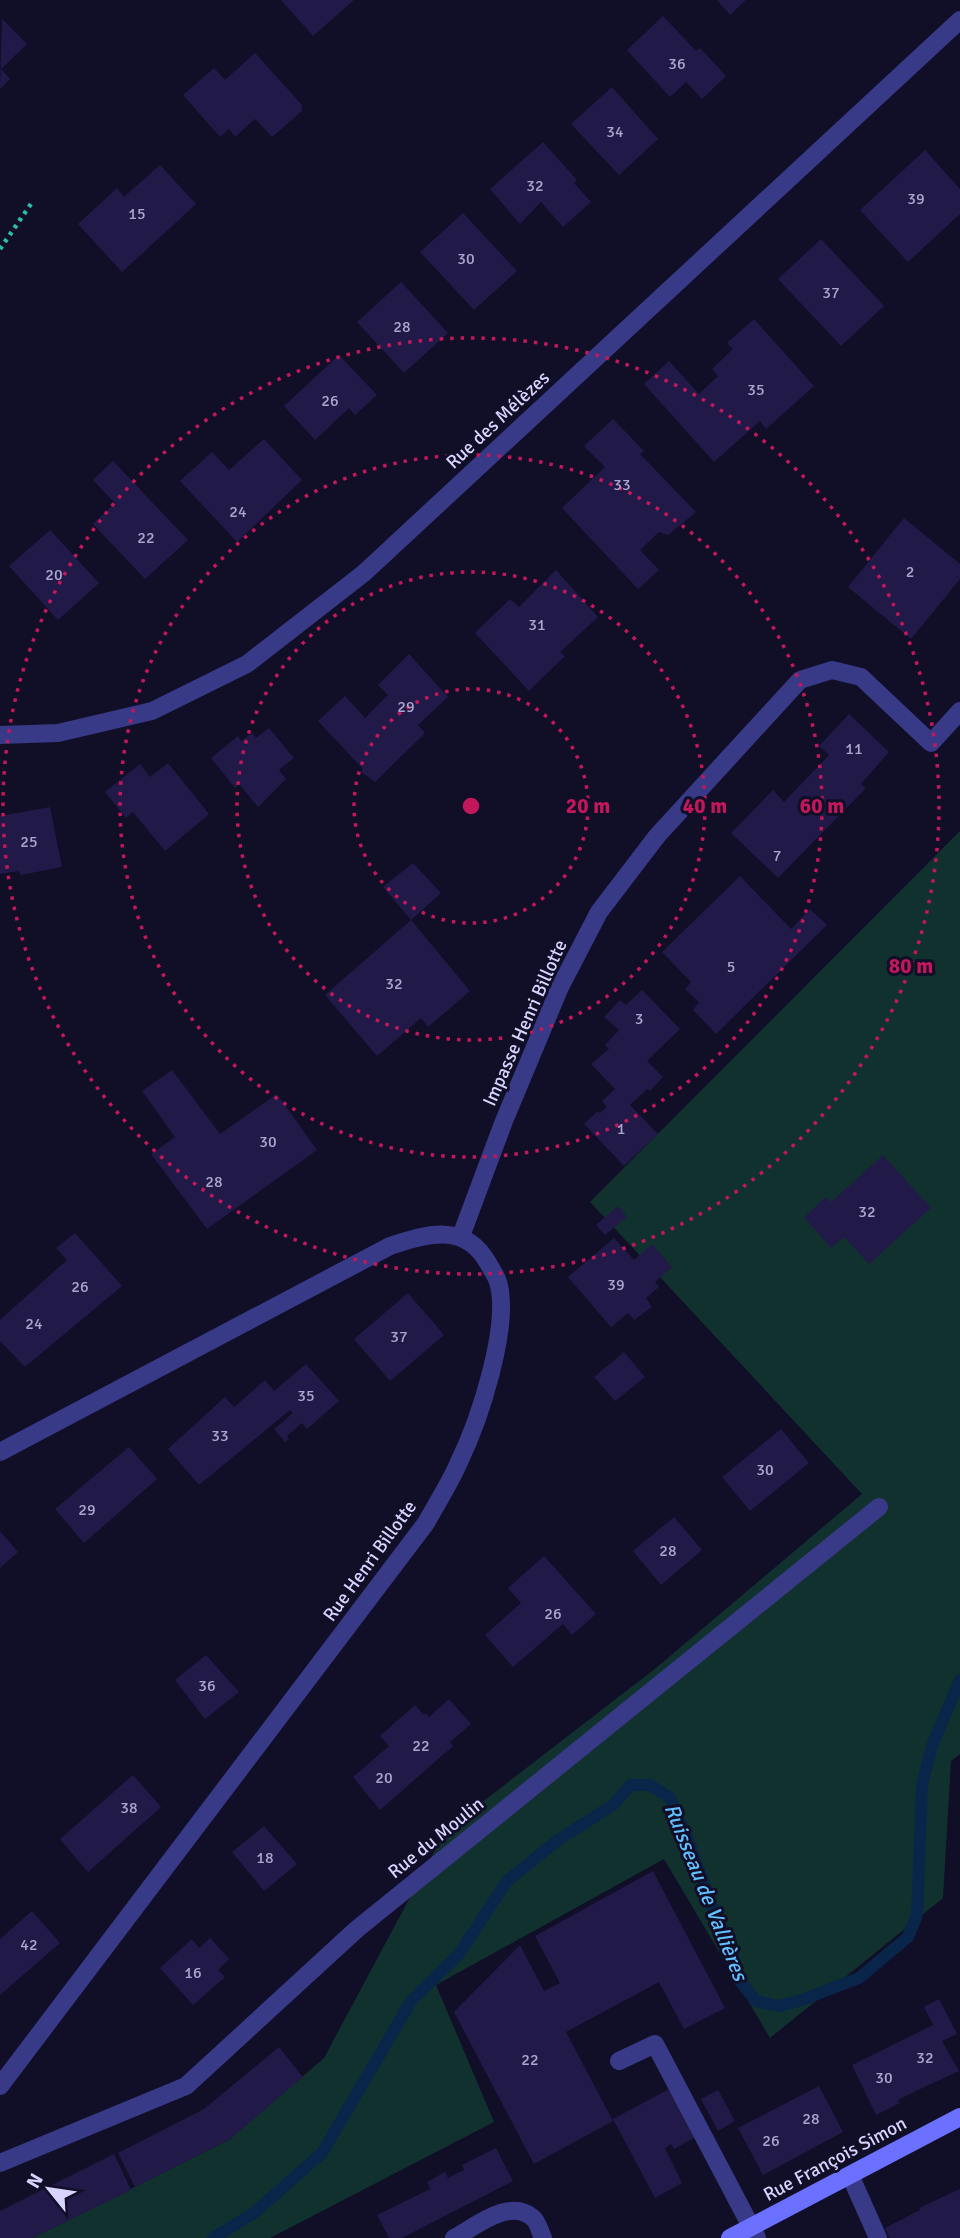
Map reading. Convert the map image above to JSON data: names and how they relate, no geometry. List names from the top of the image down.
{
  "streets": {
    "main road": ["Rue François Simon"],
    "street": [
      "Rue des Mélèzes",
      "Impasse Henri Billotte",
      "Rue Henri Billotte",
      "Rue du Moulin"
    ]
  },
  "crossings": [
    ["Impasse Henri Billotte", "Rue Henri Billotte"]
  ],
  "water": ["Ruisseau de Vallières"],
  "house_numbers": [
    "36",
    "34",
    "32",
    "39",
    "15",
    "30",
    "37",
    "28",
    "35",
    "26",
    "33",
    "24",
    "22",
    "2",
    "20",
    "31",
    "29",
    "11",
    "25",
    "7",
    "5",
    "32",
    "3",
    "1",
    "30",
    "28",
    "32",
    "39",
    "26",
    "24",
    "37",
    "35",
    "33",
    "30",
    "29",
    "28",
    "26",
    "36",
    "22",
    "20",
    "38",
    "18",
    "42",
    "16",
    "32",
    "22",
    "30",
    "28",
    "26"
  ],
  "north": "top left",
  "rings": [
    "20 m",
    "40 m",
    "60 m",
    "80 m"
  ]
}
